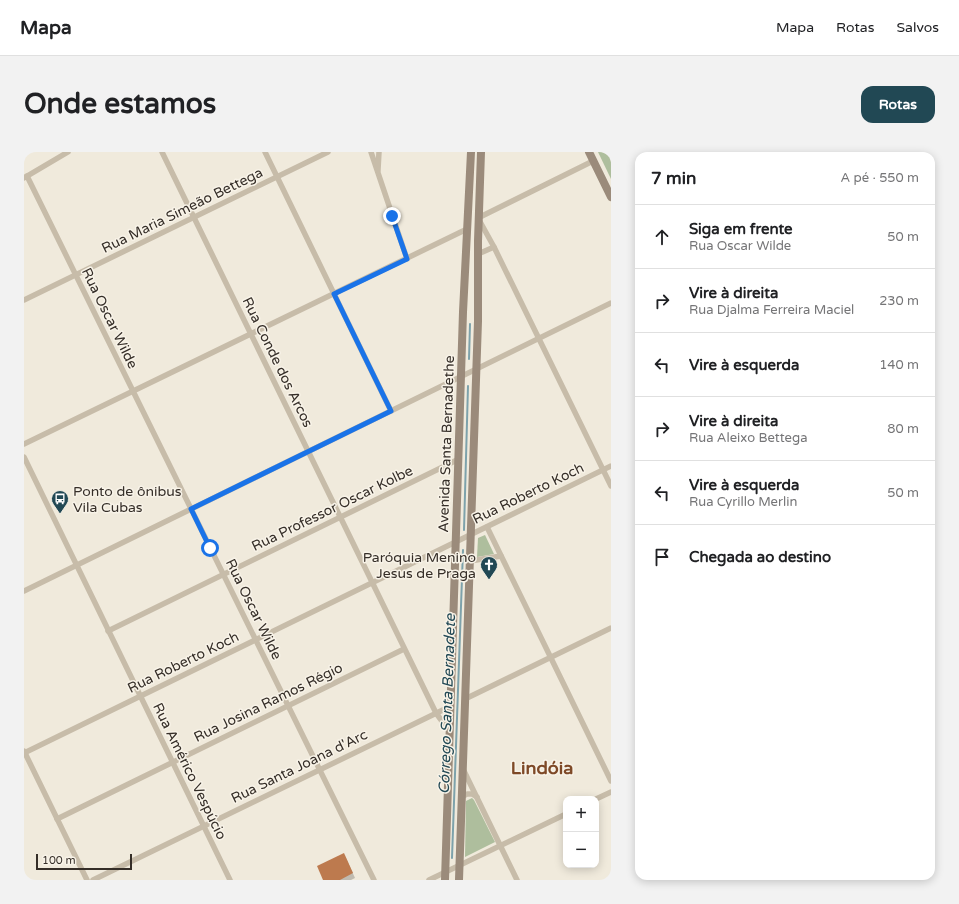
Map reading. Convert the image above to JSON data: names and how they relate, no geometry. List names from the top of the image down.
{
  "streets": {
    "main road": ["Avenida Santa Bernadethe"],
    "street": [
      "Rua Maria Simeão Bettega",
      "Rua Oscar Wilde",
      "Rua Conde dos Arcos",
      "Rua Roberto Koch",
      "Rua Professor Oscar Kolbe",
      "Rua Josina Ramos Régio",
      "Rua Santa Joana d'Arc",
      "Rua Américo Vespúcio"
    ]
  },
  "crossings": [
    ["Rua Maria Simeão Bettega", "Rua Oscar Wilde"],
    ["Rua Maria Simeão Bettega", "Rua Conde dos Arcos"],
    ["Rua Oscar Wilde", "Rua Roberto Koch"],
    ["Rua Oscar Wilde", "Rua Professor Oscar Kolbe"],
    ["Rua Oscar Wilde", "Rua Josina Ramos Régio"],
    ["Rua Oscar Wilde", "Rua Santa Joana d'Arc"],
    ["Rua Conde dos Arcos", "Avenida Santa Bernadethe"],
    ["Rua Conde dos Arcos", "Rua Roberto Koch"],
    ["Rua Conde dos Arcos", "Rua Professor Oscar Kolbe"],
    ["Rua Conde dos Arcos", "Rua Josina Ramos Régio"],
    ["Rua Conde dos Arcos", "Rua Santa Joana d'Arc"],
    ["Avenida Santa Bernadethe", "Rua Roberto Koch"],
    ["Avenida Santa Bernadethe", "Rua Professor Oscar Kolbe"],
    ["Avenida Santa Bernadethe", "Rua Santa Joana d'Arc"],
    ["Rua Roberto Koch", "Rua Américo Vespúcio"],
    ["Rua Professor Oscar Kolbe", "Rua Américo Vespúcio"],
    ["Rua Josina Ramos Régio", "Rua Américo Vespúcio"],
    ["Rua Santa Joana d'Arc", "Rua Américo Vespúcio"]
  ],
  "districts": ["Lindóia"],
  "water": ["Córrego Santa Bernadete"],
  "places": {
    "bus stop": ["Ponto de ônibus Vila Cubas"],
    "church": ["Paróquia Menino Jesus de Praga"]
  },
  "scale_bar": "100 m",
  "page": {
    "header": "Mapa",
    "nav": ["Mapa", "Rotas", "Salvos"],
    "buttons": "Rotas",
    "title": "Onde estamos",
    "heading": ["7 min", "A pé · 550 m"],
    "list": [
      ["Siga em frente", "Rua Oscar Wilde", "50 m"],
      ["Vire à direita", "Rua Djalma Ferreira Maciel", "230 m"],
      ["Vire à esquerda", "140 m"],
      ["Vire à direita", "Rua Aleixo Bettega", "80 m"],
      ["Vire à esquerda", "Rua Cyrillo Merlin", "50 m"],
      "Chegada ao destino"
    ],
    "map_buttons": ["+", "−"],
    "scale": "100 m"
  }
}
